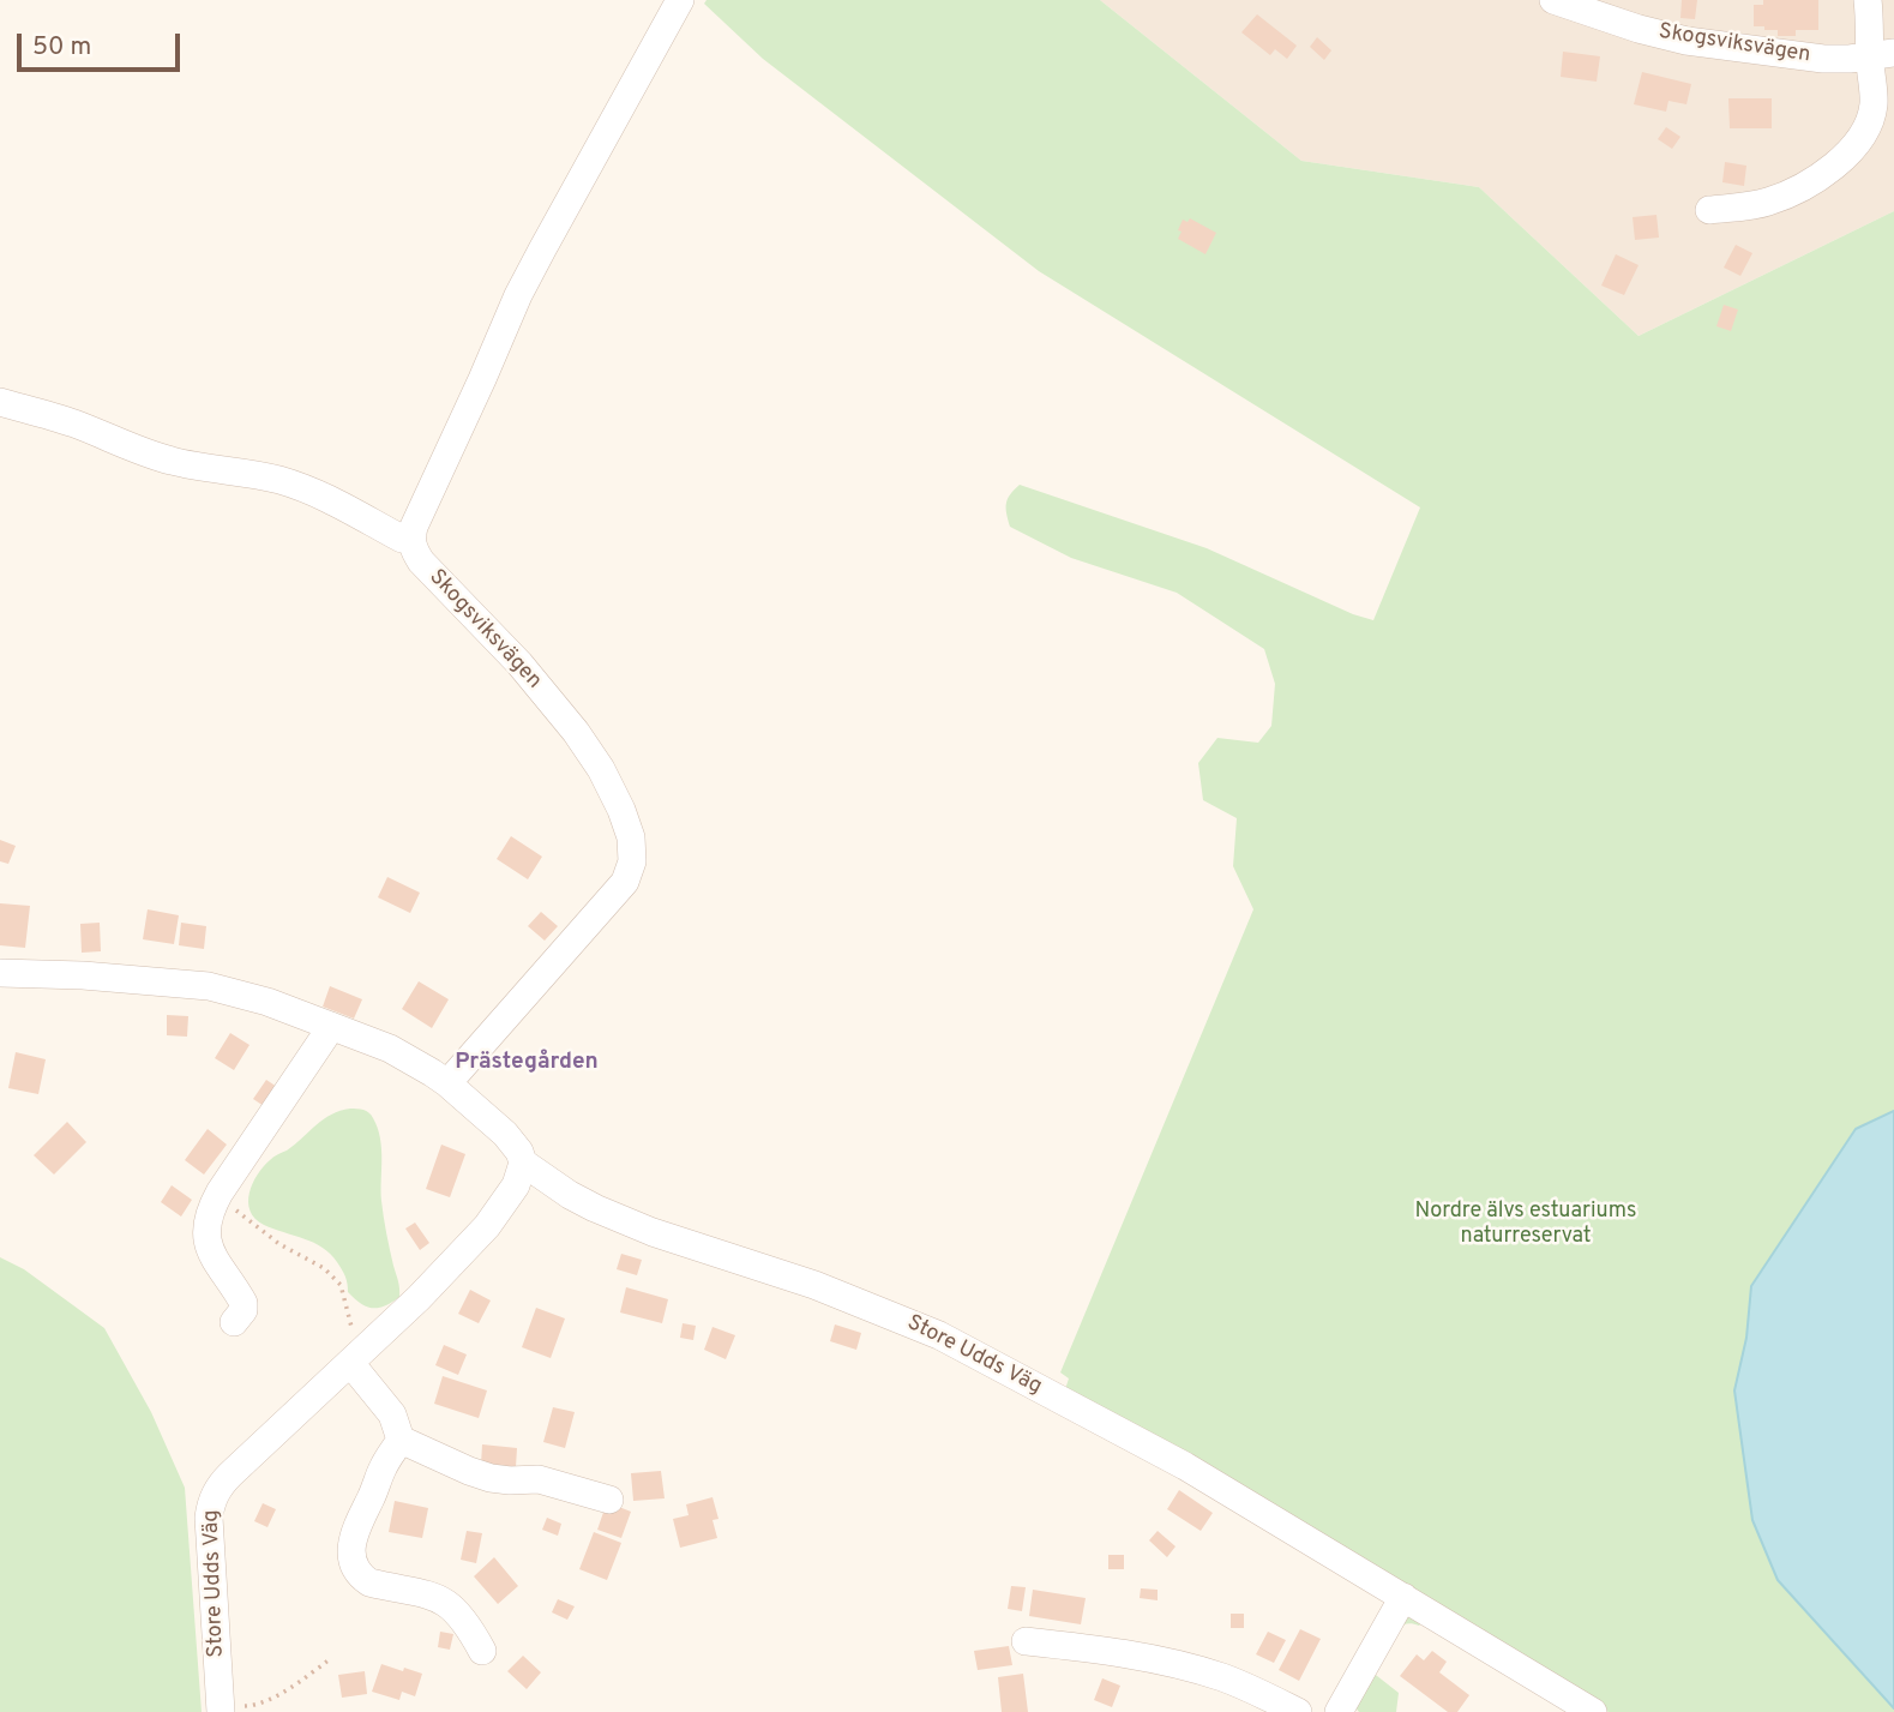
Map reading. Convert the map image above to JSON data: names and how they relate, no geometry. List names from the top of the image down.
{
  "streets": {
    "street": ["Skogsviksvägen", "Store Udds Väg"]
  },
  "crossings": [
    ["Skogsviksvägen", "Store Udds Väg"]
  ],
  "districts": ["Prästegården"],
  "parks": ["Nordre älvs estuariums naturreservat"],
  "scale_bar": "50 m"
}
